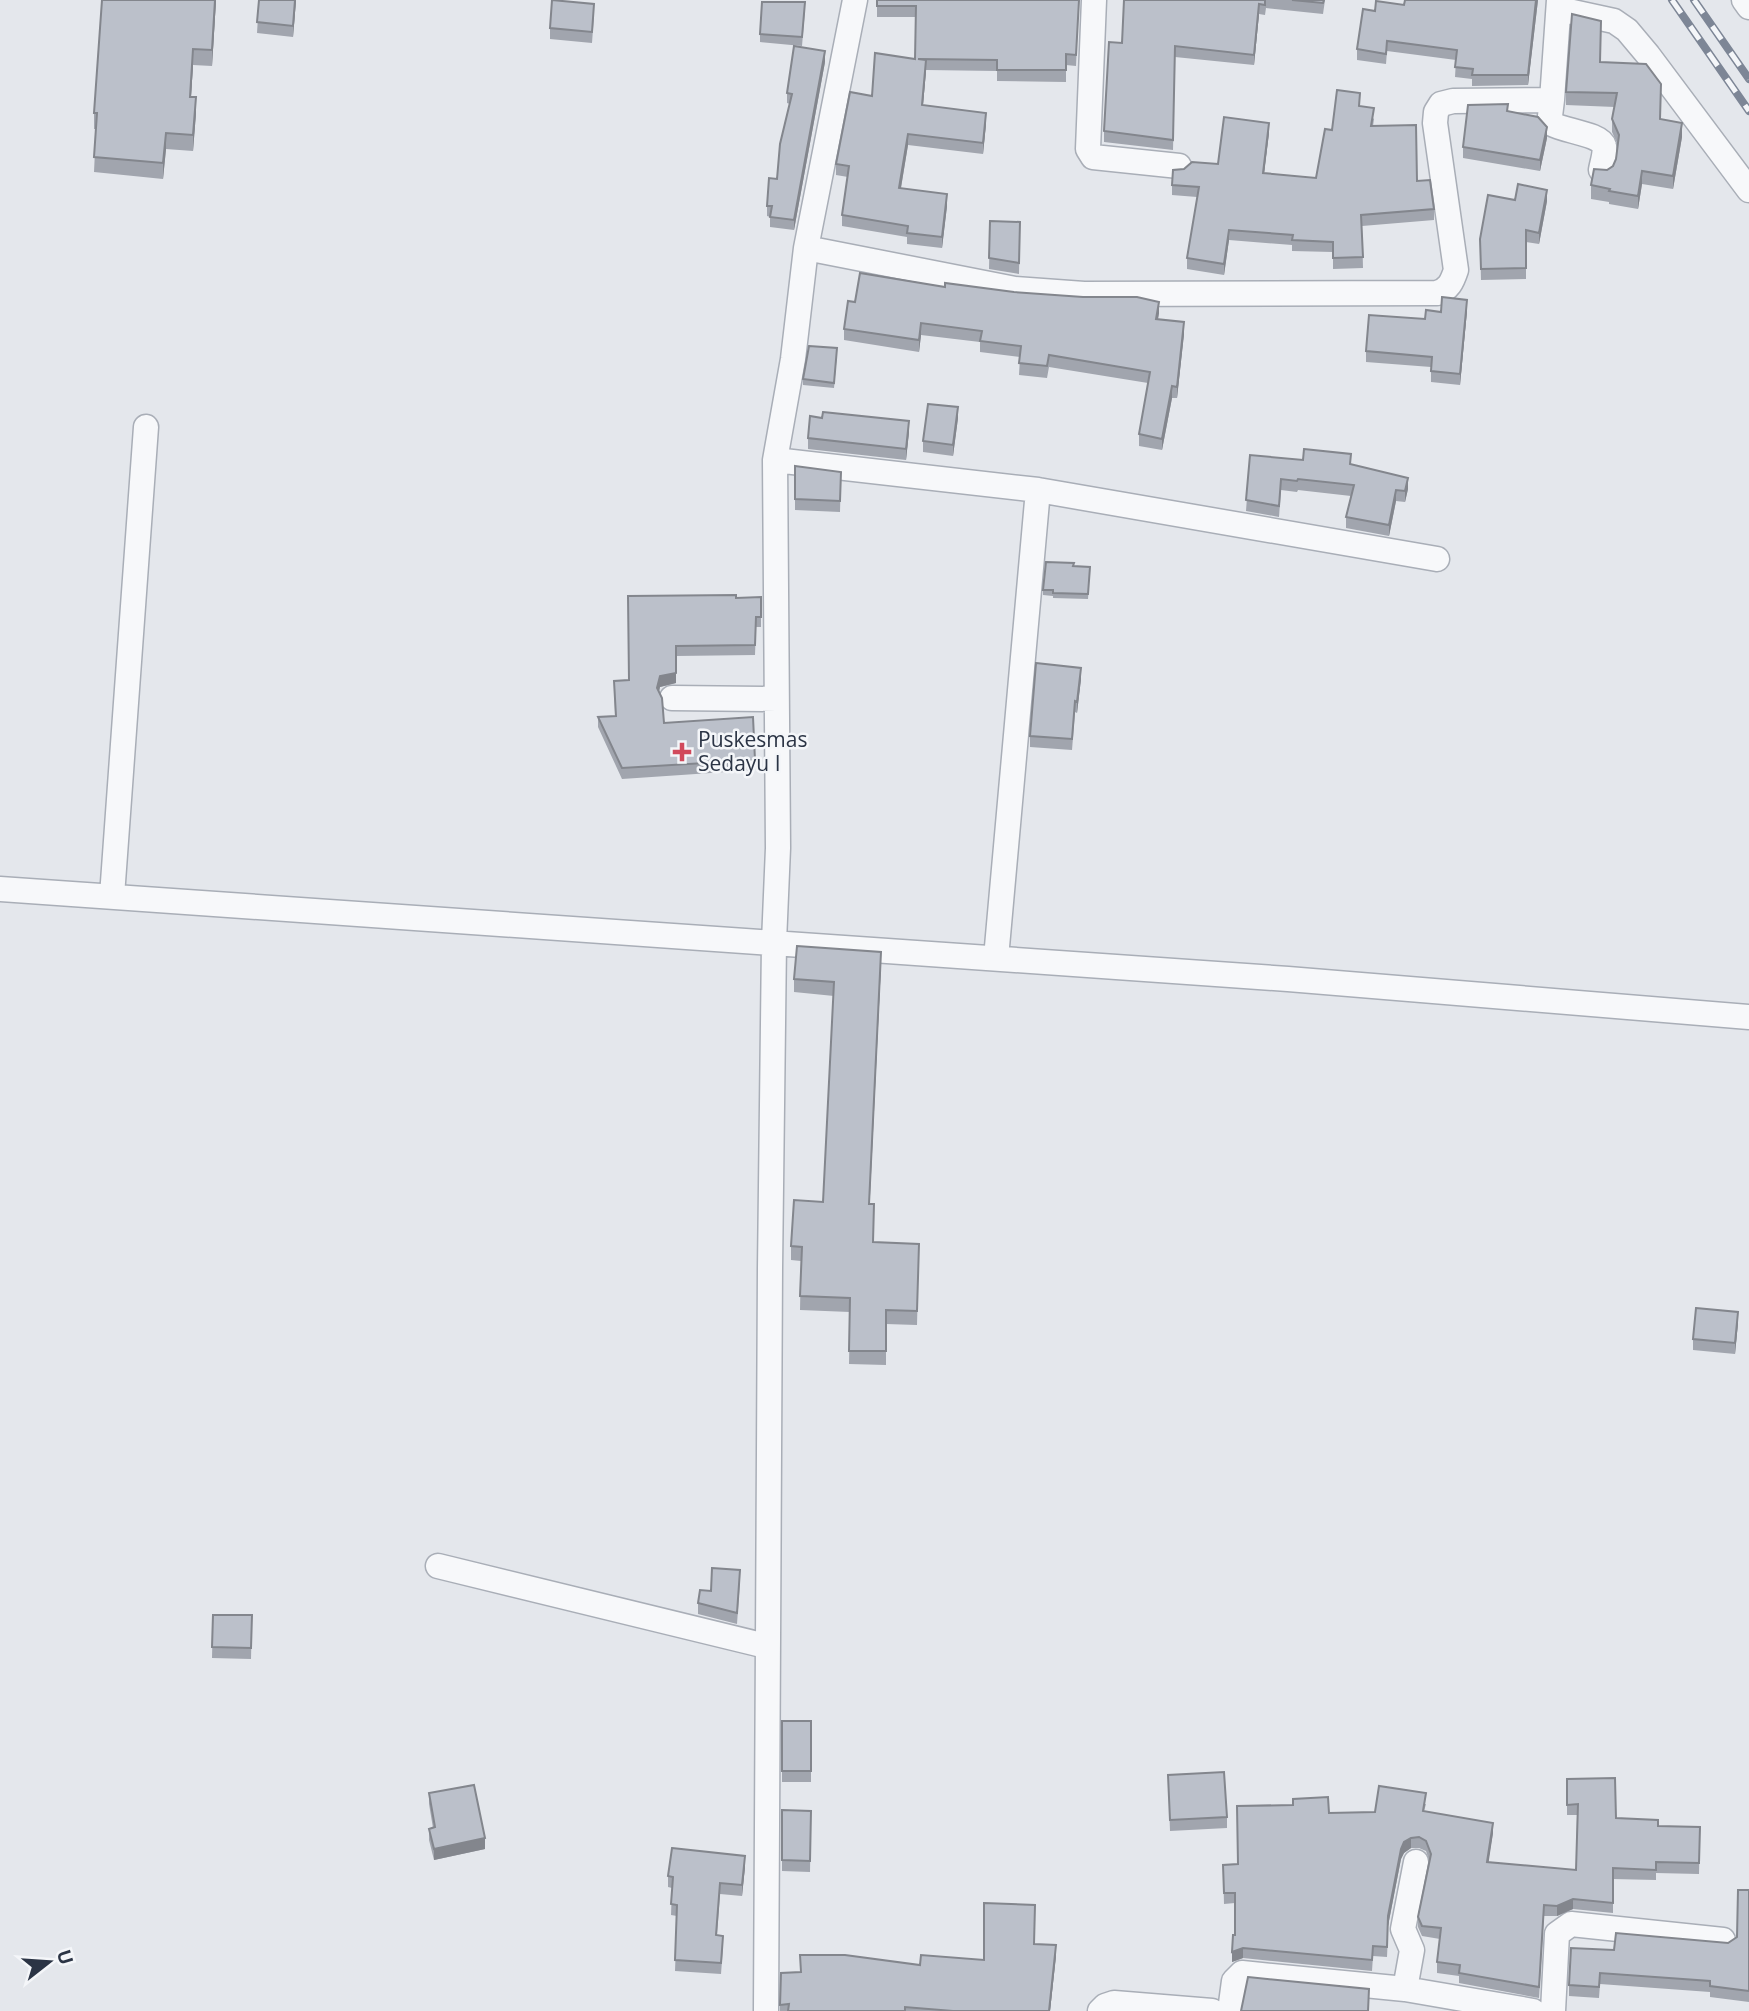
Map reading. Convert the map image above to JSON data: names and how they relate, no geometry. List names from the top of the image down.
{
  "places": {
    "health": ["Puskesmas Sedayu I"]
  },
  "north": "right"
}
